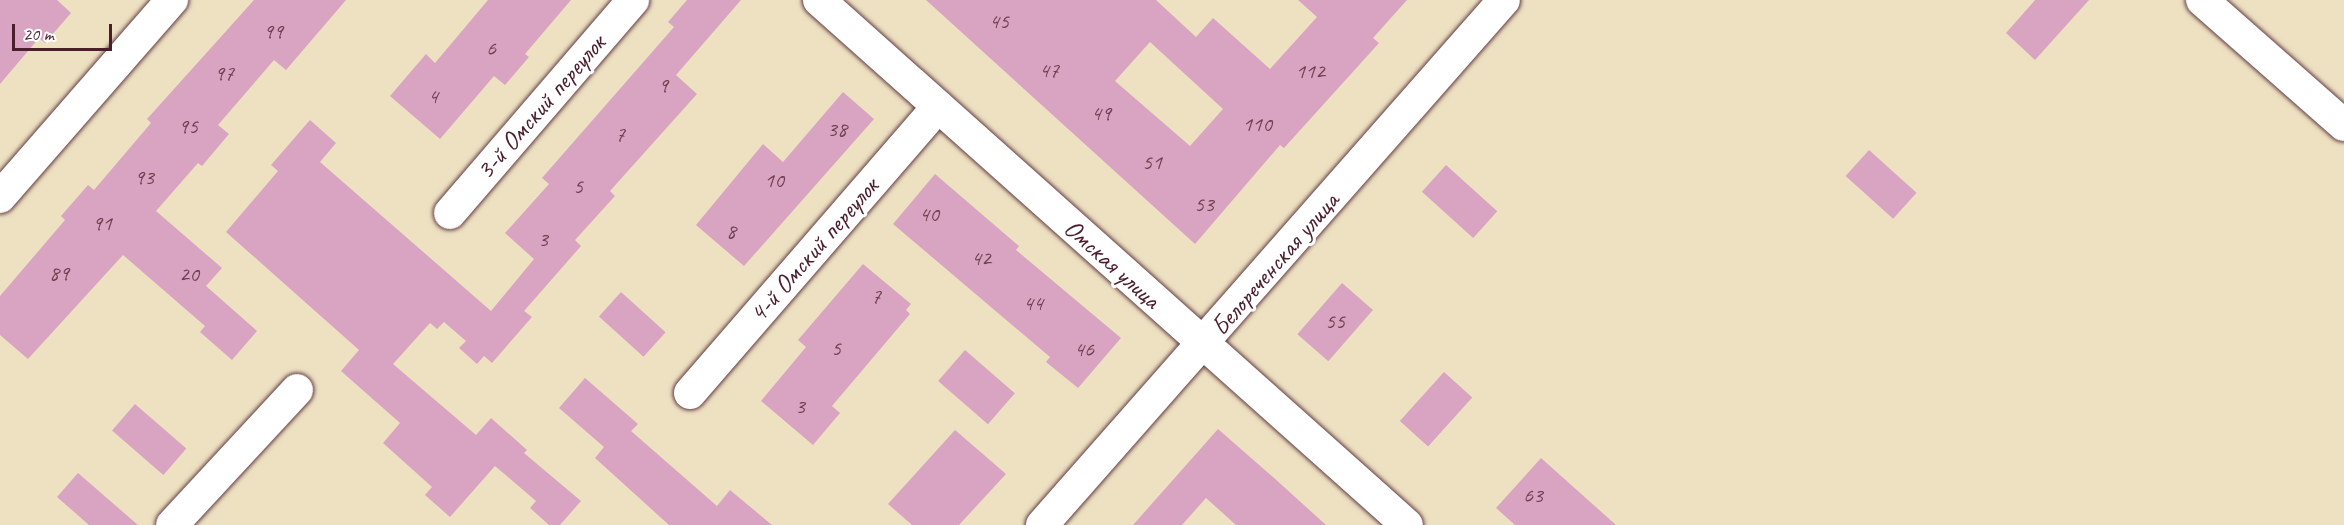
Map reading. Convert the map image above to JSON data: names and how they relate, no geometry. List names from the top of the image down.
{
  "streets": {
    "street": [
      "3-й Омский переулок",
      "4-й Омский переулок",
      "Омская улица",
      "Белореченская улица"
    ]
  },
  "crossings": [
    ["4-й Омский переулок", "Омская улица"],
    ["Омская улица", "Белореченская улица"]
  ],
  "house_numbers": [
    "45",
    "99",
    "6",
    "47",
    "112",
    "97",
    "9",
    "4",
    "49",
    "110",
    "95",
    "38",
    "7",
    "51",
    "93",
    "10",
    "5",
    "53",
    "40",
    "91",
    "8",
    "3",
    "42",
    "89",
    "20",
    "7",
    "44",
    "55",
    "5",
    "46",
    "3",
    "63"
  ],
  "scale_bar": "20 m"
}
